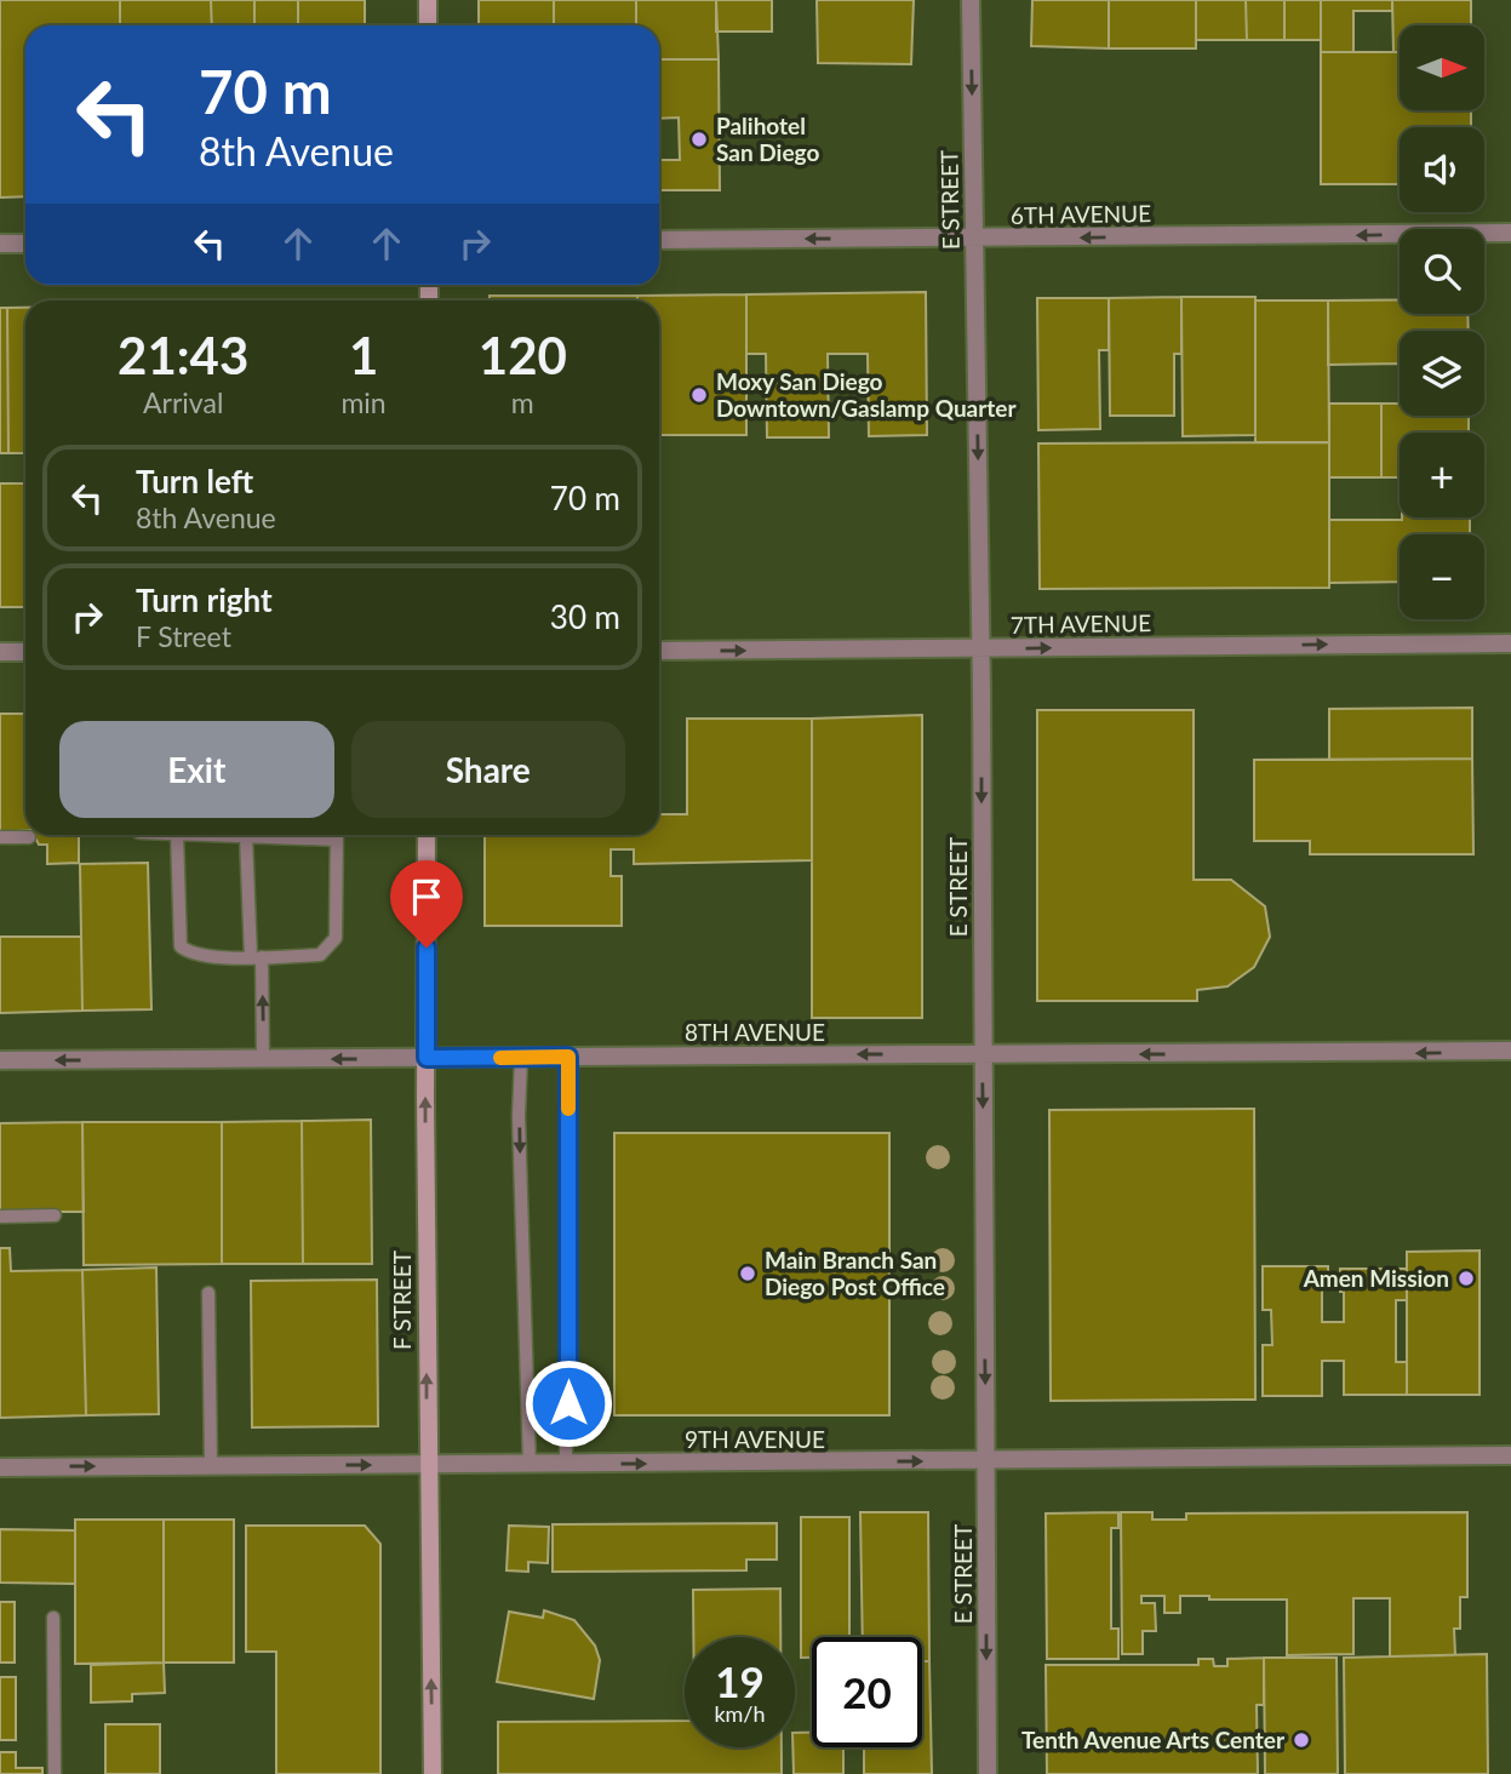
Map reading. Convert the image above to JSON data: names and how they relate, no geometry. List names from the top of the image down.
{
  "streets": {
    "main road": ["F STREET"],
    "street": [
      "E STREET",
      "6TH AVENUE",
      "7TH AVENUE",
      "8TH AVENUE",
      "9TH AVENUE"
    ]
  },
  "crossings": [
    ["E STREET", "6TH AVENUE"],
    ["E STREET", "7TH AVENUE"],
    ["E STREET", "8TH AVENUE"],
    ["E STREET", "9TH AVENUE"],
    ["8TH AVENUE", "F STREET"],
    ["F STREET", "9TH AVENUE"]
  ],
  "one_way": [
    "E STREET",
    "6TH AVENUE",
    "7TH AVENUE",
    "8TH AVENUE",
    "F STREET",
    "9TH AVENUE"
  ],
  "places": [
    "Palihotel San Diego",
    "Moxy San Diego Downtown/Gaslamp Quarter",
    "Main Branch San Diego Post Office",
    "Amen Mission",
    "Tenth Avenue Arts Center"
  ],
  "north": "right",
  "page": {
    "map_buttons": ["+", "−"],
    "turn": ["70 m", "8th Avenue"],
    "eta": [
      "21:43",
      "Arrival",
      "1",
      "min",
      "120",
      "m"
    ],
    "list": [
      {
        "name": "Turn left",
        "note": "8th Avenue",
        "value": "70 m"
      },
      {
        "name": "Turn right",
        "note": "F Street",
        "value": "30 m"
      }
    ],
    "buttons": ["Exit", "Share"],
    "speed": "19 km/h",
    "limit": "20"
  }
}
